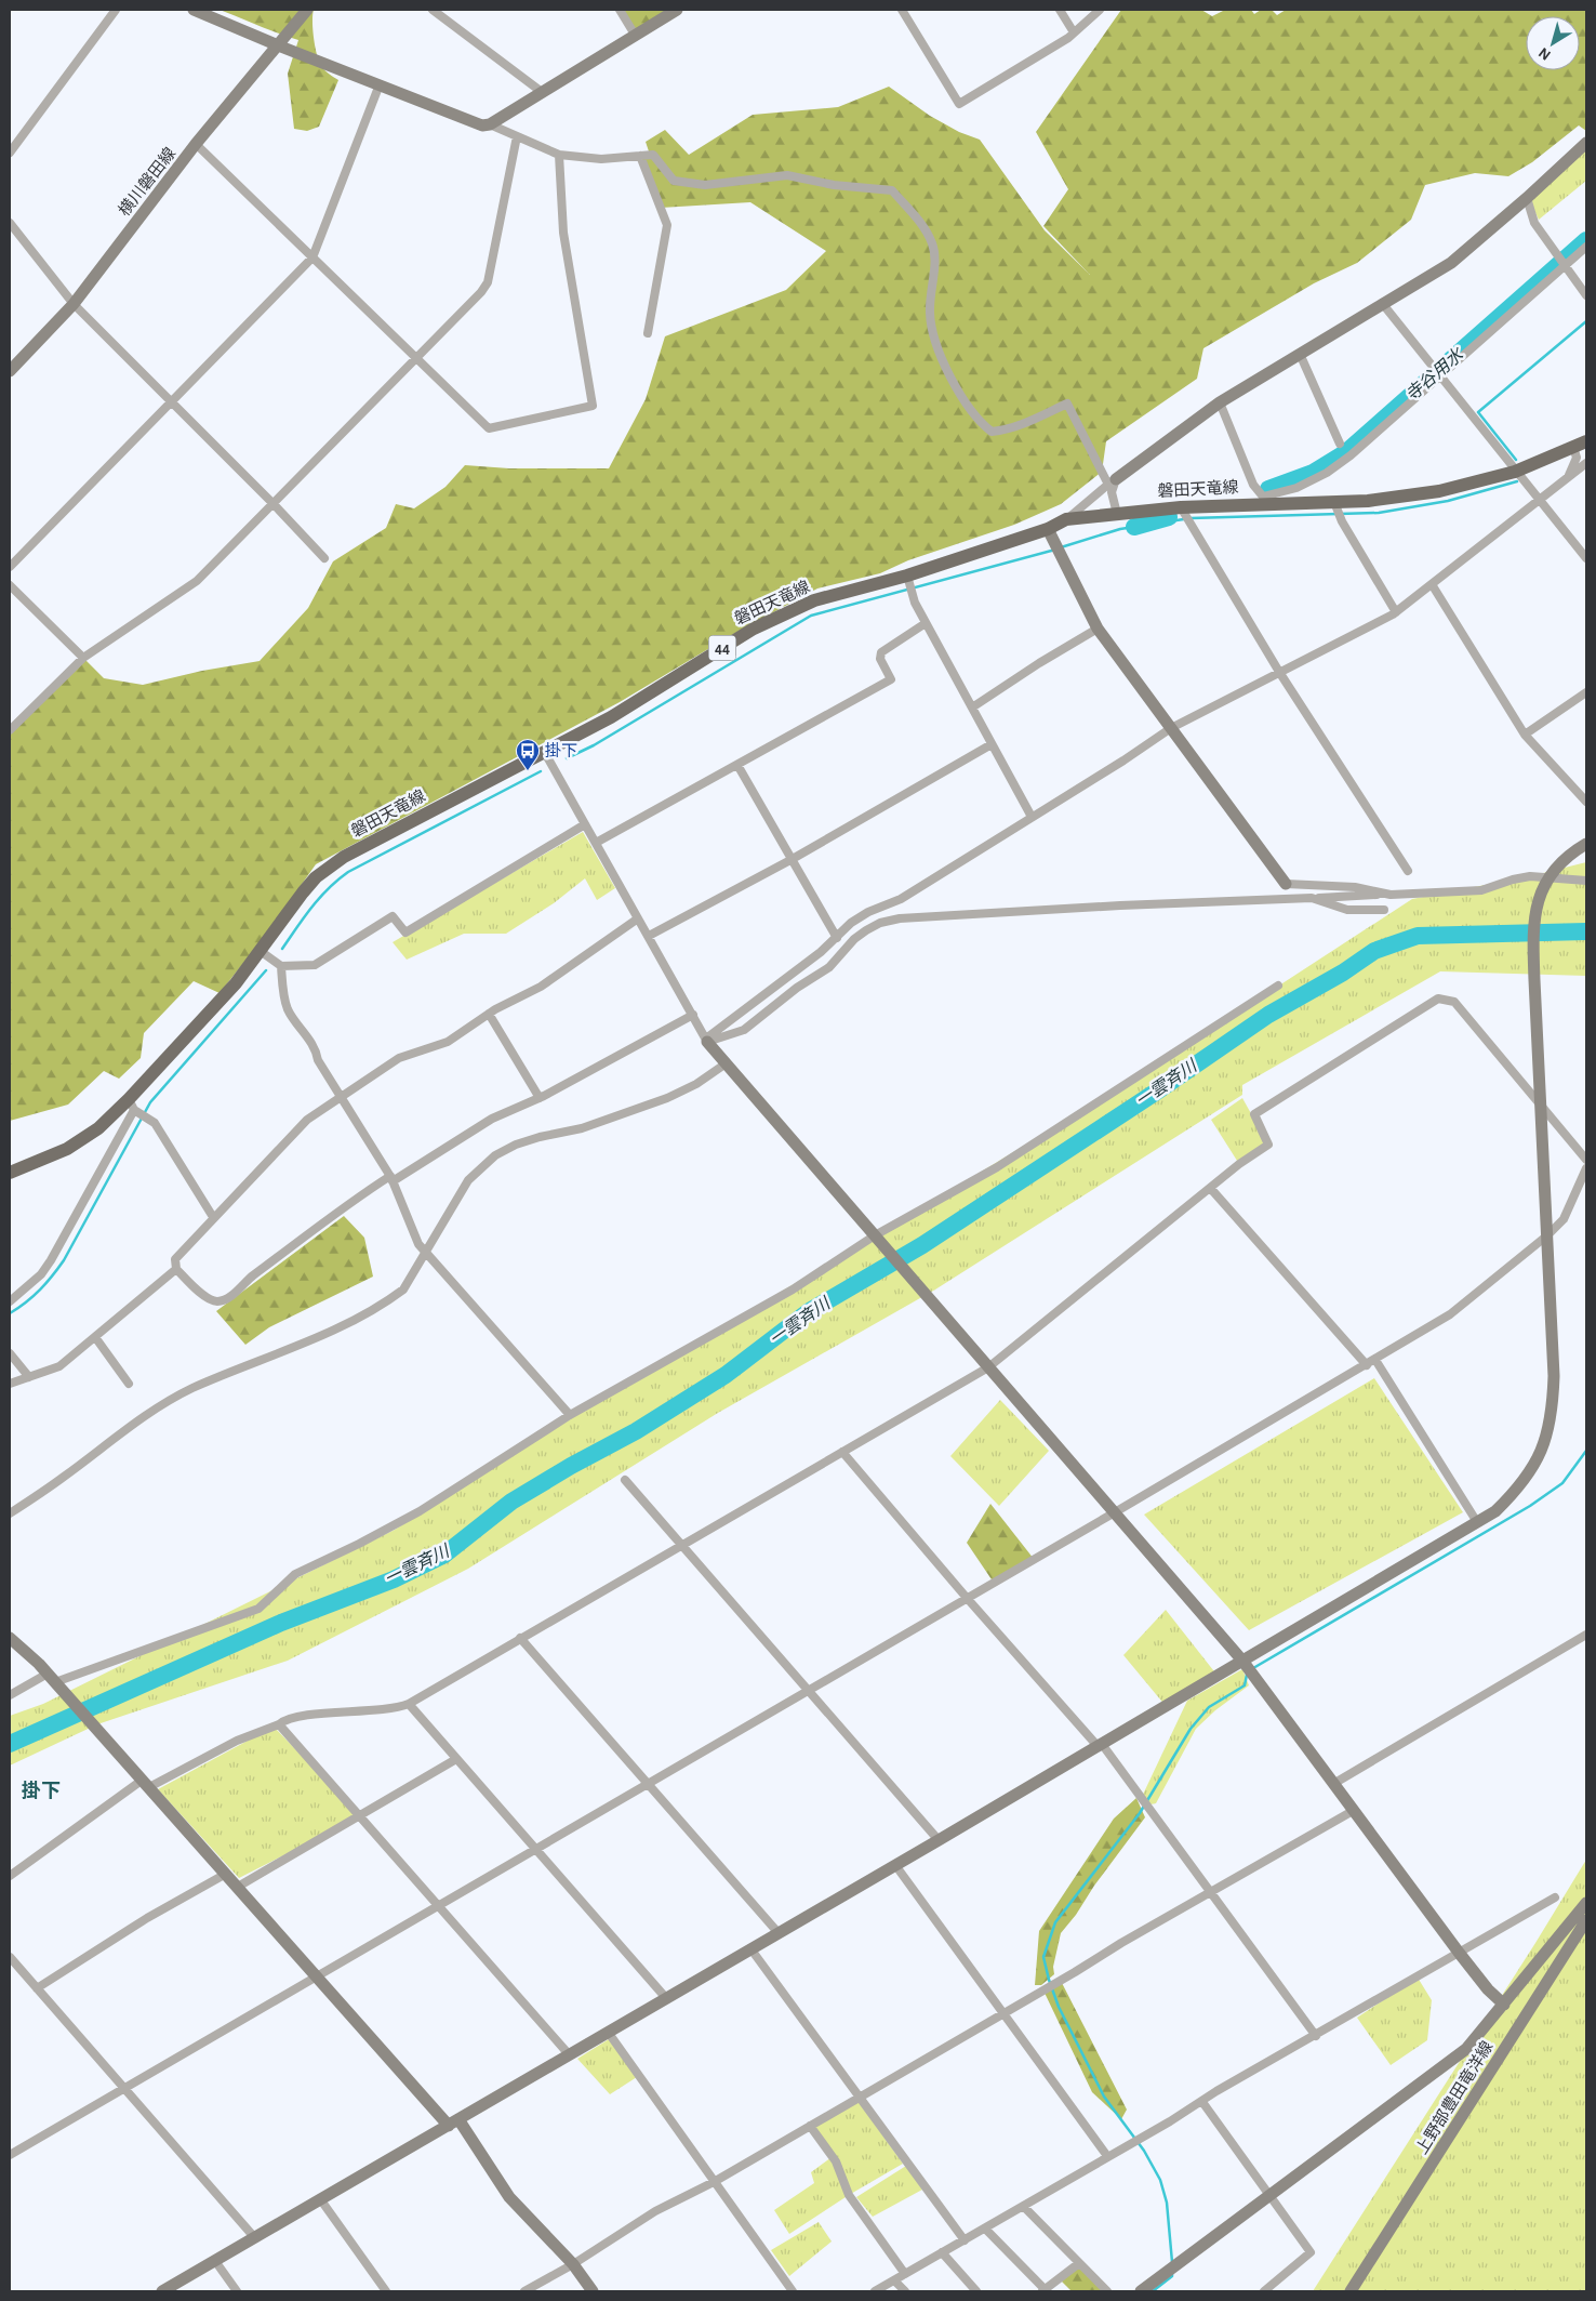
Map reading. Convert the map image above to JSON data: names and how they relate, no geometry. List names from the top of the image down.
{
  "streets": {
    "main road": ["磐田天竜線", "44"],
    "street": ["横川磐田線", "上野部豊田竜洋線"]
  },
  "districts": ["掛下"],
  "water": ["寺谷用水", "一雲斉川"],
  "places": {
    "bus stop": ["掛下"]
  },
  "north": "bottom left"
}
